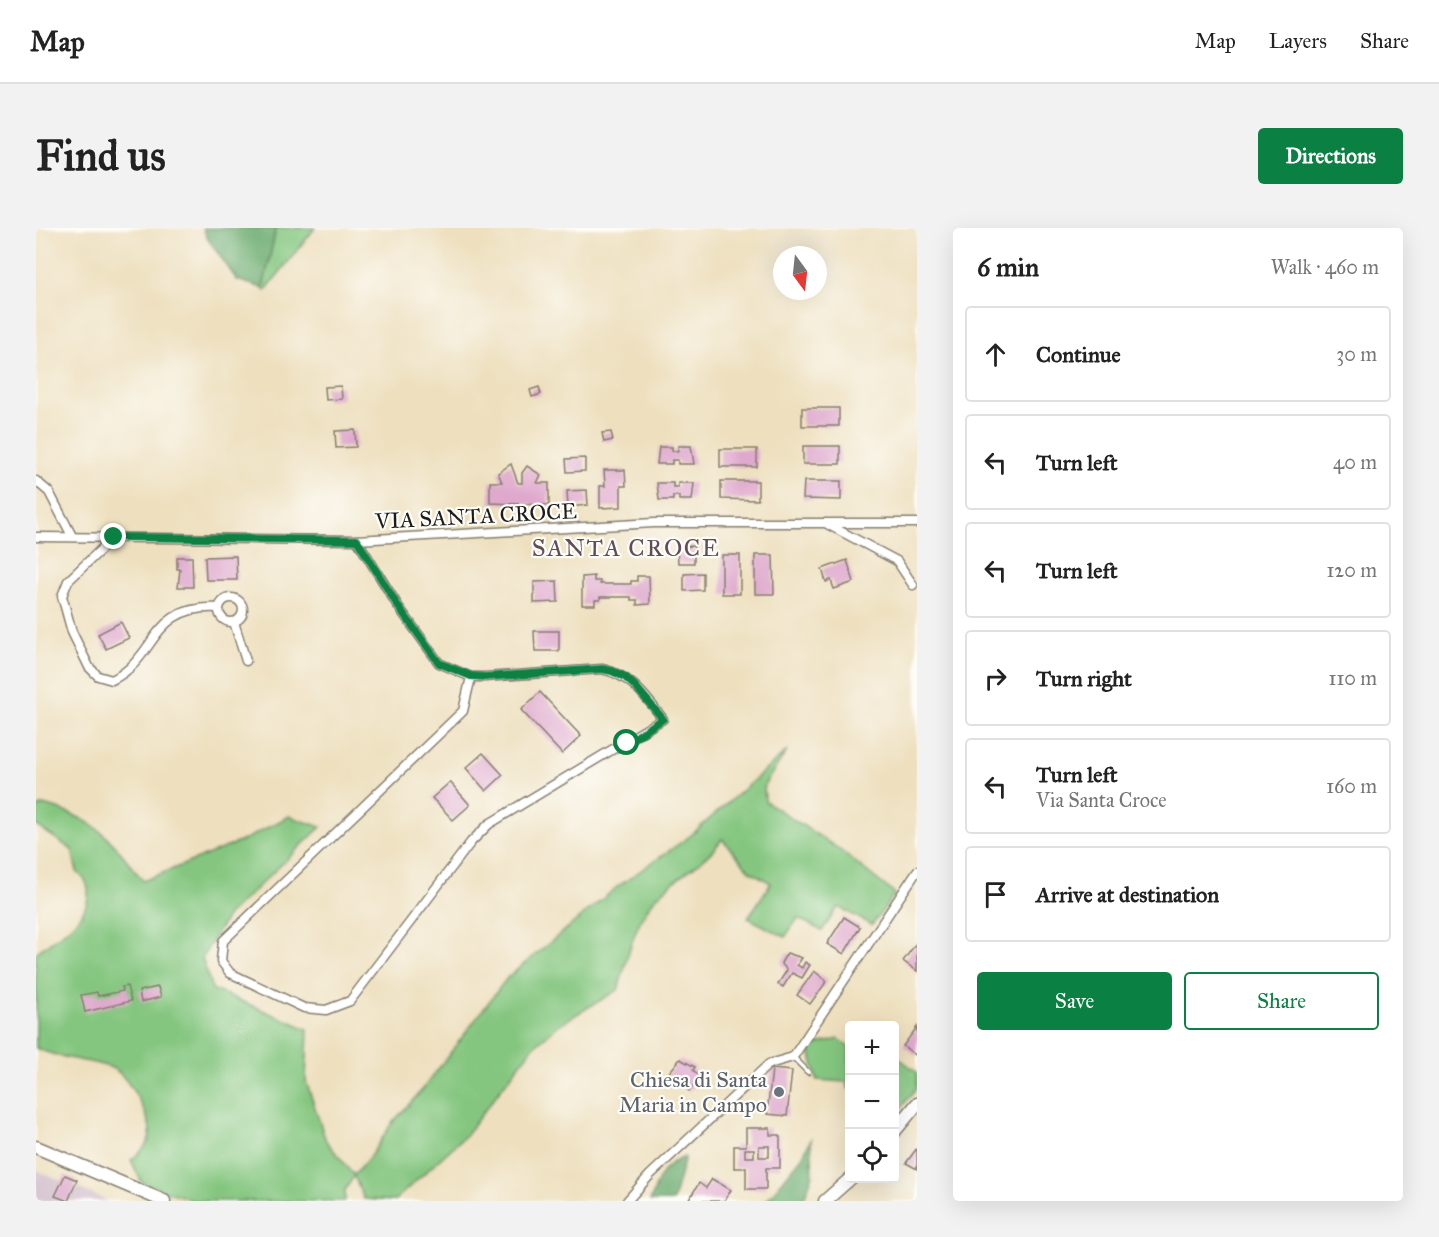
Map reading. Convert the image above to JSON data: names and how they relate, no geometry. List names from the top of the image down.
{
  "streets": {
    "street": ["VIA SANTA CROCE"]
  },
  "districts": ["SANTA CROCE"],
  "places": ["Chiesa di Santa Maria in Campo"],
  "north": "bottom",
  "page": {
    "header": "Map",
    "nav": ["Map", "Layers", "Share"],
    "buttons": [
      "Directions",
      ["Save", "Share"]
    ],
    "title": "Find us",
    "heading": ["6 min", "Walk · 460 m"],
    "list": [
      ["Continue", "30 m"],
      ["Turn left", "40 m"],
      ["Turn left", "120 m"],
      ["Turn right", "110 m"],
      ["Turn left", "Via Santa Croce", "160 m"],
      "Arrive at destination"
    ],
    "map_buttons": ["+", "−"]
  }
}
